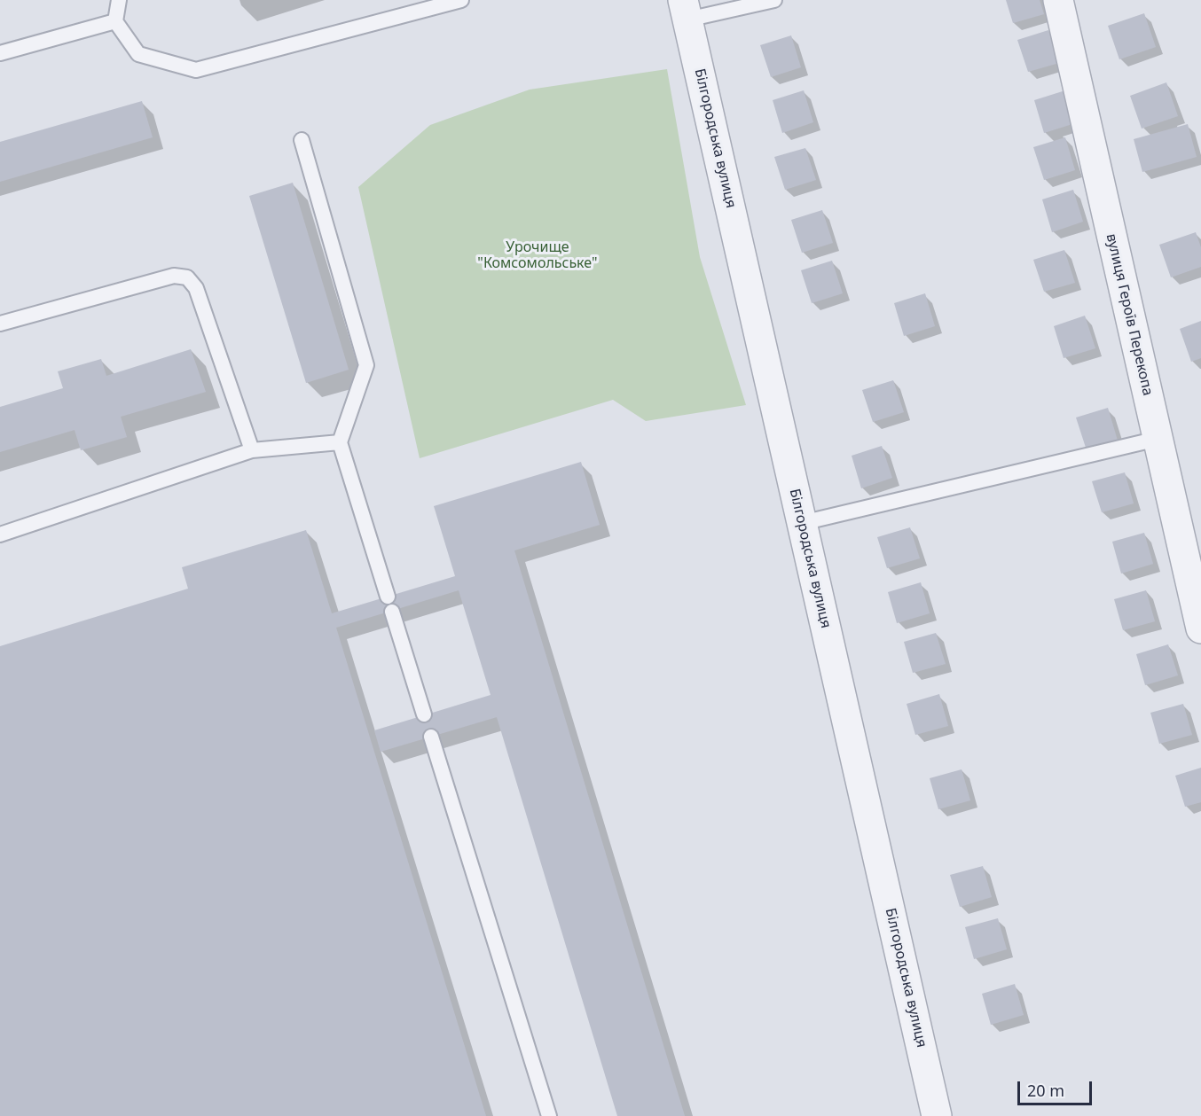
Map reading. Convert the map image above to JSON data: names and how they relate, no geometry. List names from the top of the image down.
{
  "streets": {
    "street": ["Білгородська вулиця", "вулиця Героїв Перекопа"]
  },
  "parks": ["Урочище \"Комсомольське\""],
  "scale_bar": "20 m"
}
